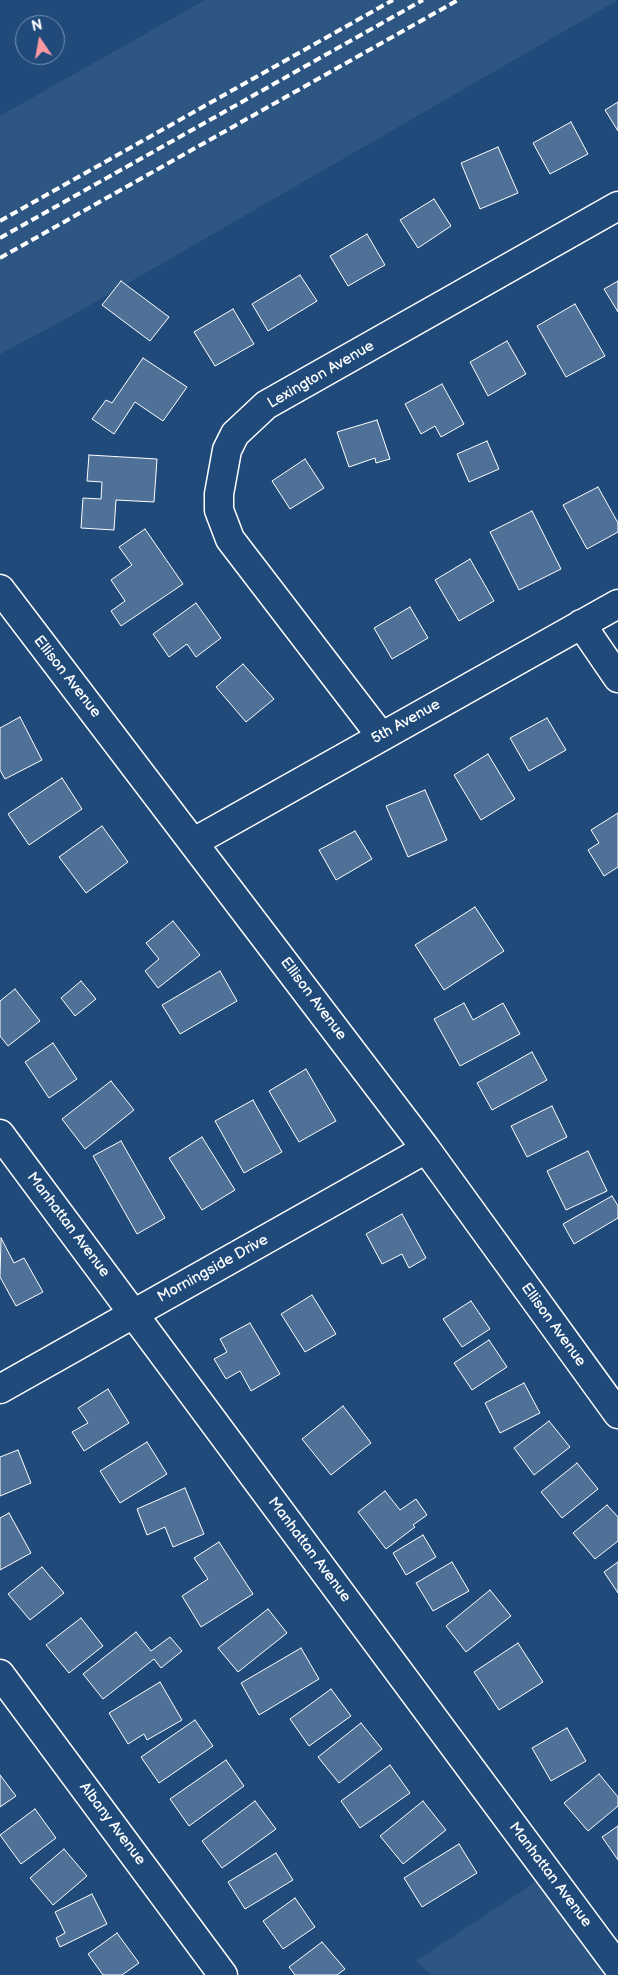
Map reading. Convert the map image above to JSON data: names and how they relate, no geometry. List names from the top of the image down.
{
  "streets": {
    "street": [
      "Lexington Avenue",
      "Ellison Avenue",
      "5th Avenue",
      "Manhattan Avenue",
      "Morningside Drive",
      "Albany Avenue"
    ]
  },
  "crossings": [
    ["Lexington Avenue", "5th Avenue"],
    ["Ellison Avenue", "5th Avenue"],
    ["Ellison Avenue", "Morningside Drive"],
    ["Manhattan Avenue", "Morningside Drive"]
  ],
  "north": "top"
}
